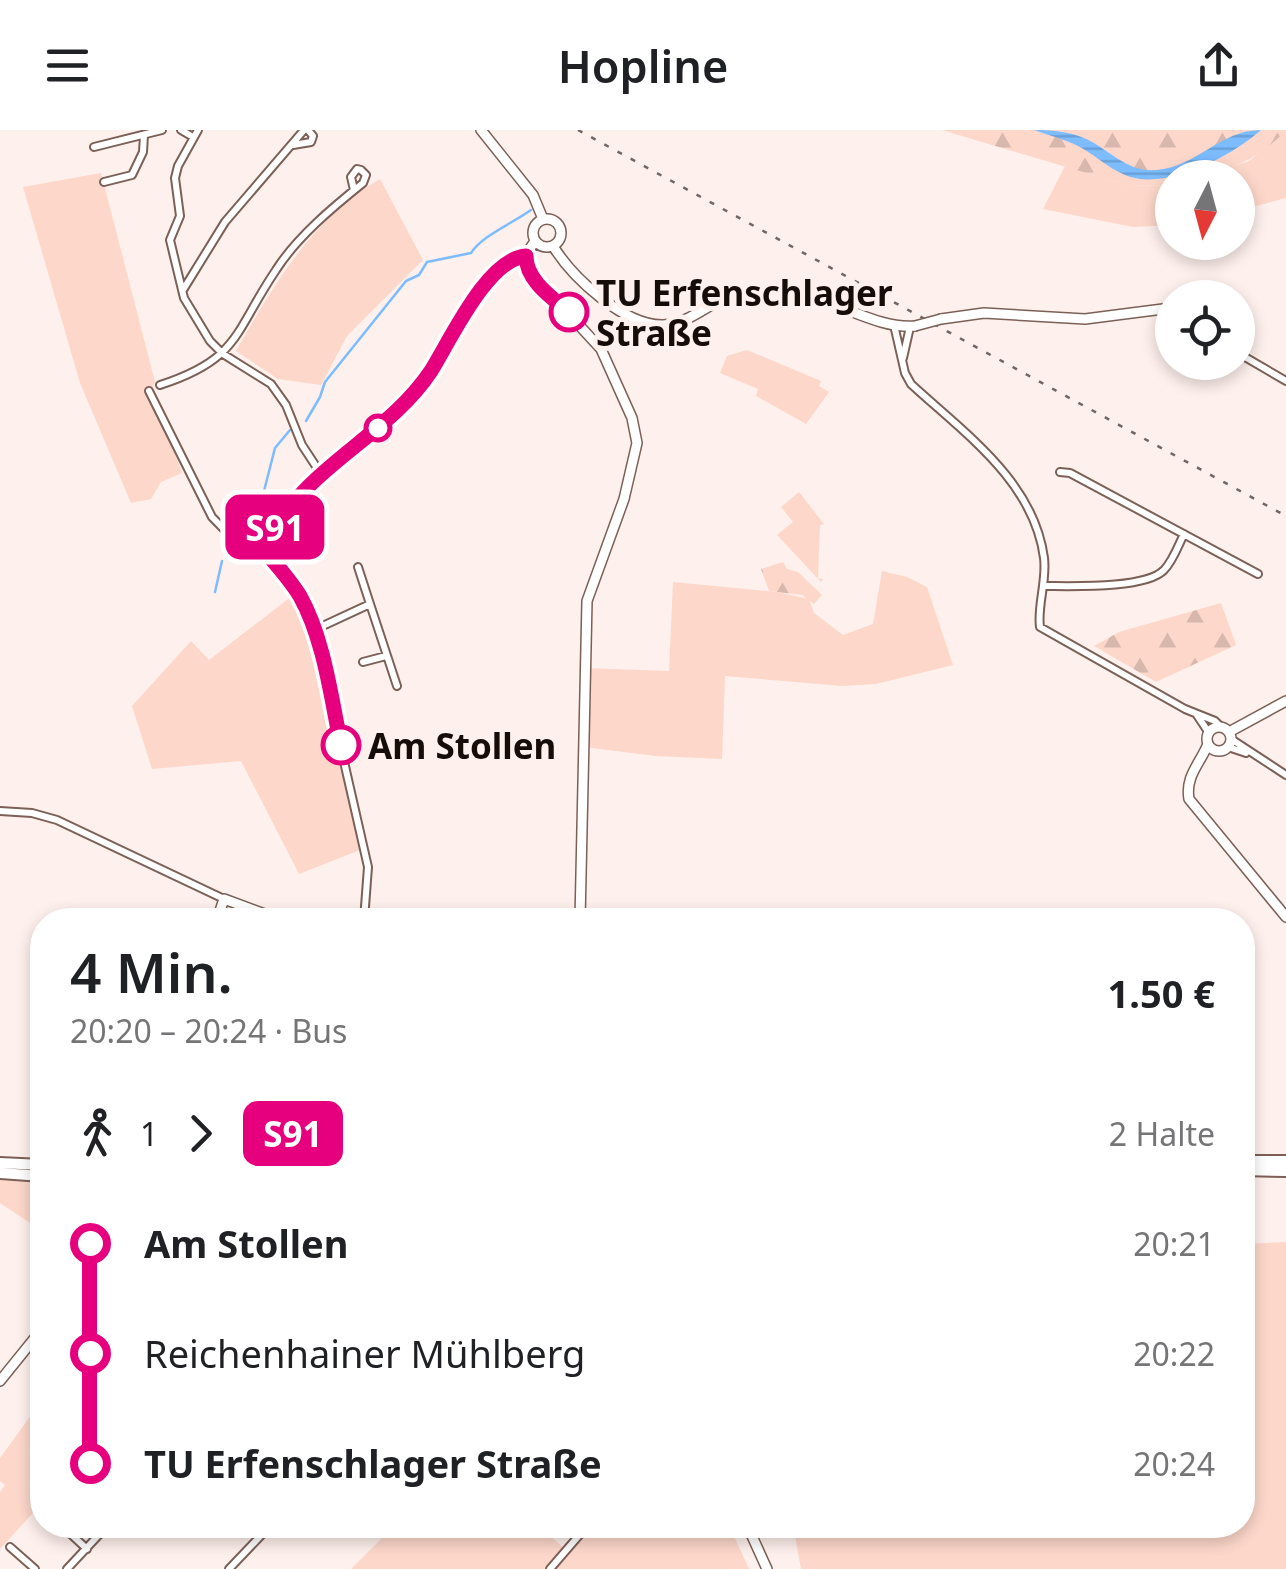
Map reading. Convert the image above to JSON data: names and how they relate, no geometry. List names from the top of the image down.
{
  "places": ["TU Erfenschlager Straße", "Am Stollen"],
  "lines": ["bus line S91"],
  "north": "bottom",
  "page": {
    "header": "Hopline",
    "on_map": "S91",
    "heading": ["4 Min.", "20:20 – 20:24 · Bus", "1.50 €"],
    "legs": ["1", "S91", "2 Halte"],
    "list": [
      {
        "name": "Am Stollen",
        "value": "20:21"
      },
      {
        "name": "Reichenhainer Mühlberg",
        "value": "20:22"
      },
      {
        "name": "TU Erfenschlager Straße",
        "value": "20:24"
      }
    ]
  }
}
